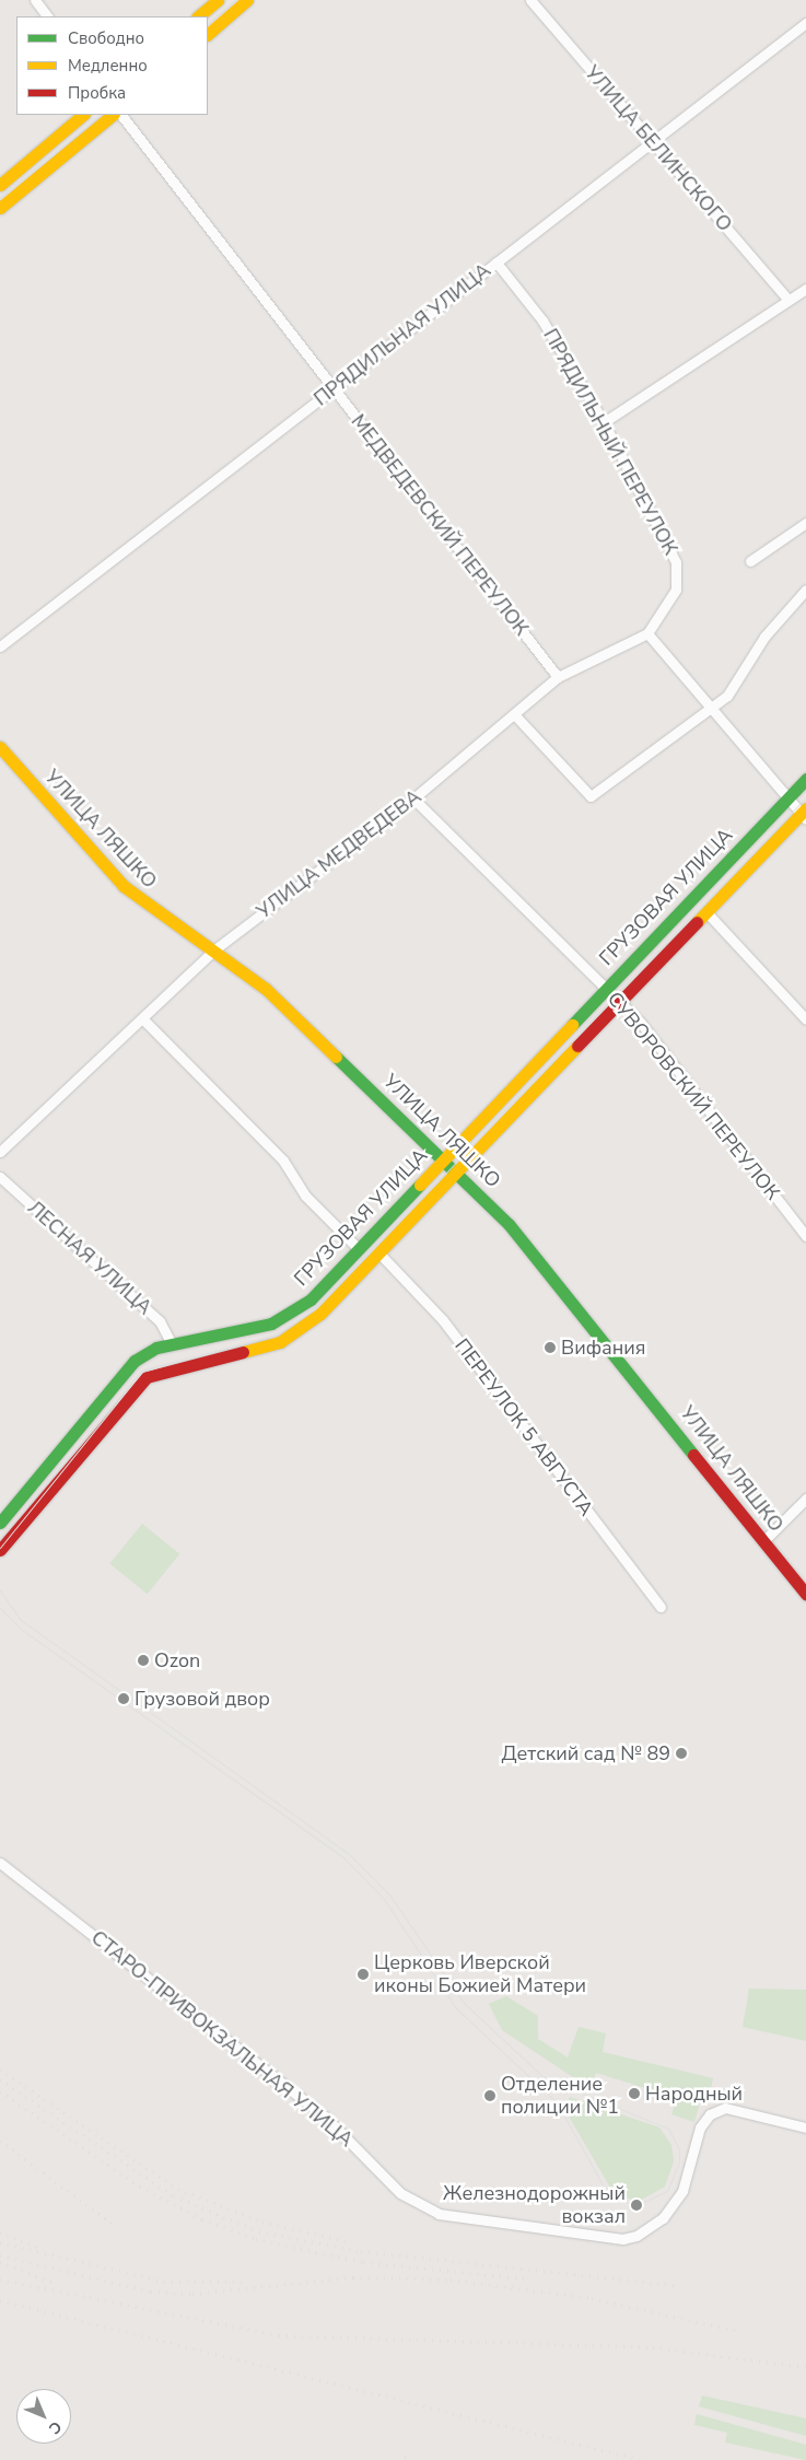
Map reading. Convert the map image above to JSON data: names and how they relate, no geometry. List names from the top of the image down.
{
  "streets": {
    "street": [
      "УЛИЦА БЕЛИНСКОГО",
      "ПРЯДИЛЬНАЯ УЛИЦА",
      "ПРЯДИЛЬНЫЙ ПЕРЕУЛОК",
      "МЕДВЕДЕВСКИЙ ПЕРЕУЛОК",
      "УЛИЦА ЛЯШКО",
      "УЛИЦА МЕДВЕДЕВА",
      "ГРУЗОВАЯ УЛИЦА",
      "СУВОРОВСКИЙ ПЕРЕУЛОК",
      "ЛЕСНАЯ УЛИЦА",
      "ПЕРЕУЛОК 5 АВГУСТА",
      "СТАРО-ПРИВОКЗАЛЬНАЯ УЛИЦА"
    ]
  },
  "crossings": [
    ["УЛИЦА БЕЛИНСКОГО", "ПРЯДИЛЬНАЯ УЛИЦА"],
    ["ПРЯДИЛЬНАЯ УЛИЦА", "ПРЯДИЛЬНЫЙ ПЕРЕУЛОК"],
    ["ПРЯДИЛЬНАЯ УЛИЦА", "МЕДВЕДЕВСКИЙ ПЕРЕУЛОК"],
    ["ПРЯДИЛЬНЫЙ ПЕРЕУЛОК", "УЛИЦА МЕДВЕДЕВА"],
    ["МЕДВЕДЕВСКИЙ ПЕРЕУЛОК", "УЛИЦА МЕДВЕДЕВА"],
    ["УЛИЦА ЛЯШКО", "УЛИЦА МЕДВЕДЕВА"],
    ["УЛИЦА ЛЯШКО", "ГРУЗОВАЯ УЛИЦА"],
    ["УЛИЦА МЕДВЕДЕВА", "СУВОРОВСКИЙ ПЕРЕУЛОК"],
    ["ГРУЗОВАЯ УЛИЦА", "СУВОРОВСКИЙ ПЕРЕУЛОК"],
    ["ГРУЗОВАЯ УЛИЦА", "ЛЕСНАЯ УЛИЦА"],
    ["ГРУЗОВАЯ УЛИЦА", "ПЕРЕУЛОК 5 АВГУСТА"]
  ],
  "places": [
    "Вифания",
    "Ozon",
    "Грузовой двор",
    "Детский сад № 89",
    "Церковь Иверской иконы Божией Матери",
    "Народный",
    "Отделение полиции №1",
    "Железнодорожный вокзал"
  ],
  "legend": ["Свободно", "Медленно", "Пробка"],
  "north": "bottom right"
}
